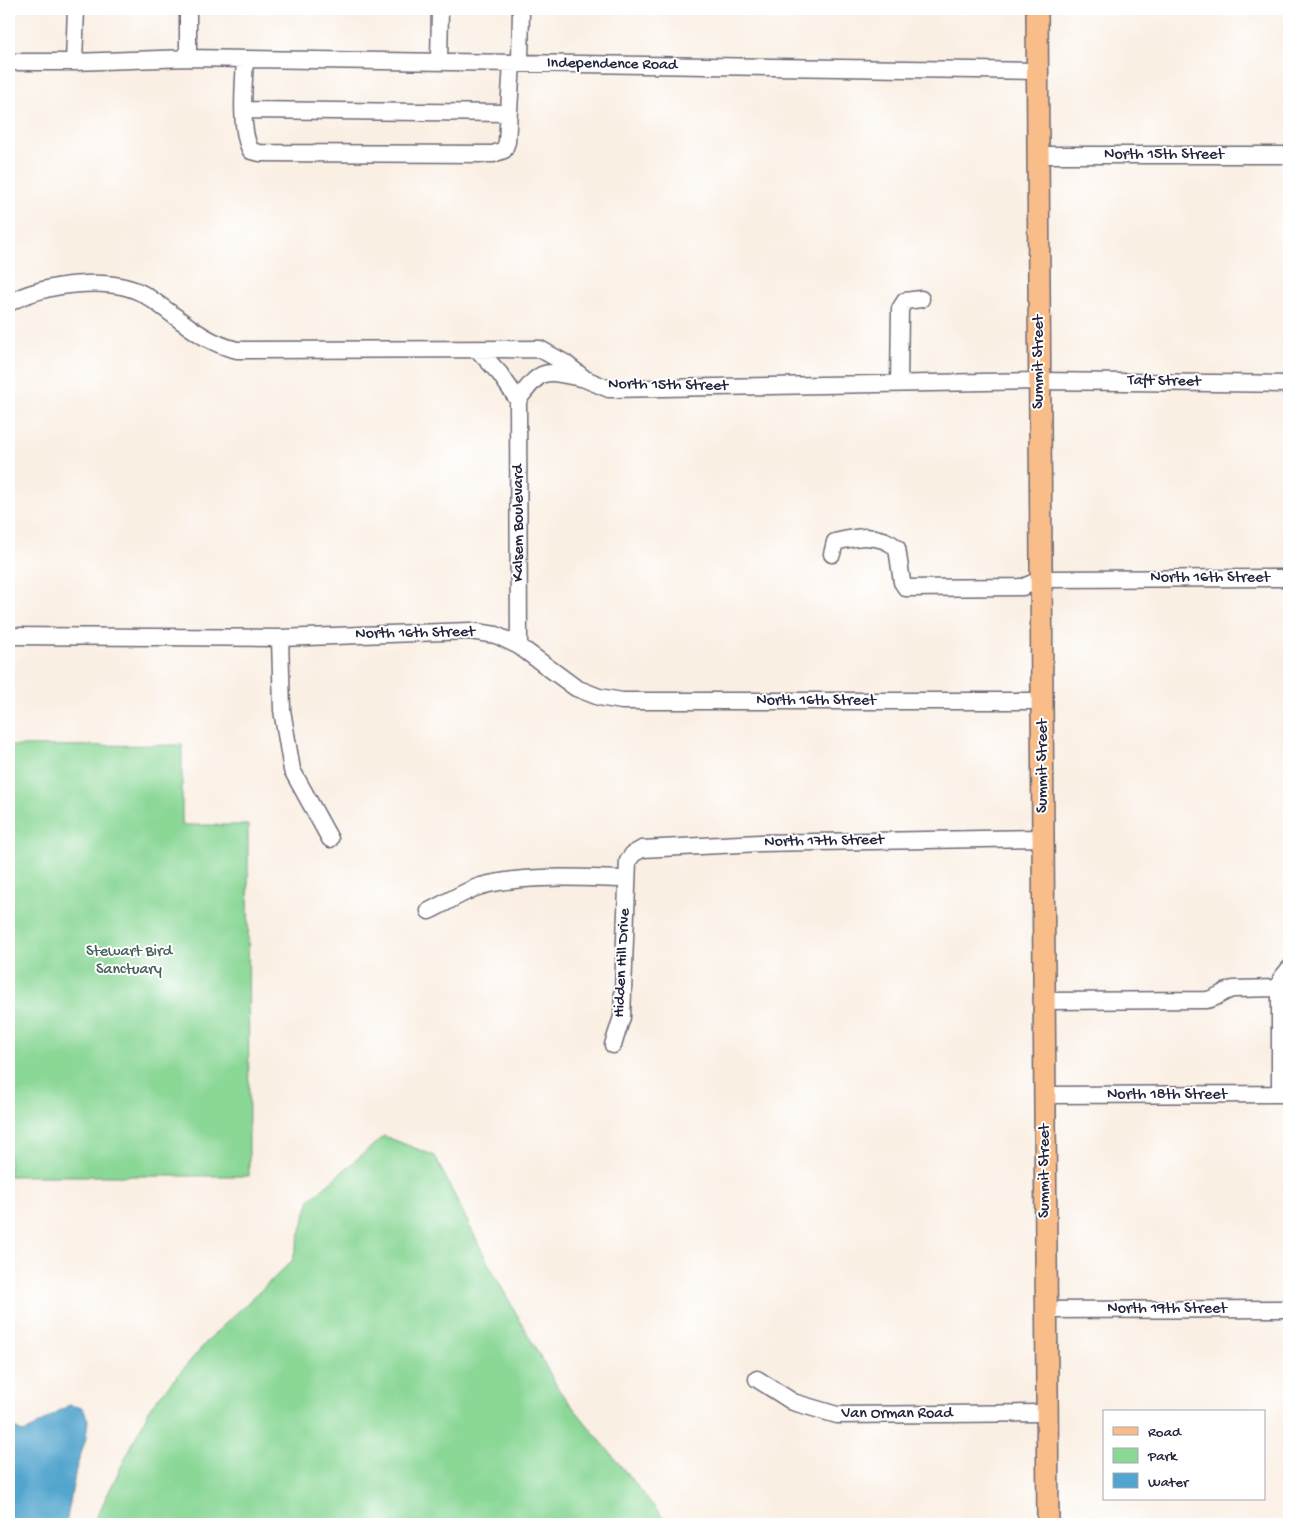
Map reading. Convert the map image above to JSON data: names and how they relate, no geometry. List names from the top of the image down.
{
  "streets": {
    "main road": ["Summit Street"],
    "street": [
      "Independence Road",
      "North 15th Street",
      "Taft Street",
      "Kalsem Boulevard",
      "North 16th Street",
      "North 17th Street",
      "Hidden Hill Drive",
      "North 18th Street",
      "North 19th Street",
      "Van Orman Road"
    ]
  },
  "crossings": [
    ["Independence Road", "Summit Street"],
    ["North 15th Street", "Summit Street"],
    ["North 15th Street", "Taft Street"],
    ["Summit Street", "Taft Street"],
    ["Summit Street", "North 16th Street"],
    ["Summit Street", "North 17th Street"],
    ["Summit Street", "North 18th Street"],
    ["Summit Street", "North 19th Street"],
    ["Summit Street", "Van Orman Road"],
    ["Kalsem Boulevard", "North 16th Street"],
    ["North 17th Street", "Hidden Hill Drive"]
  ],
  "parks": ["Stewart Bird Sanctuary"],
  "legend": ["Road", "Park", "Water"]
}
